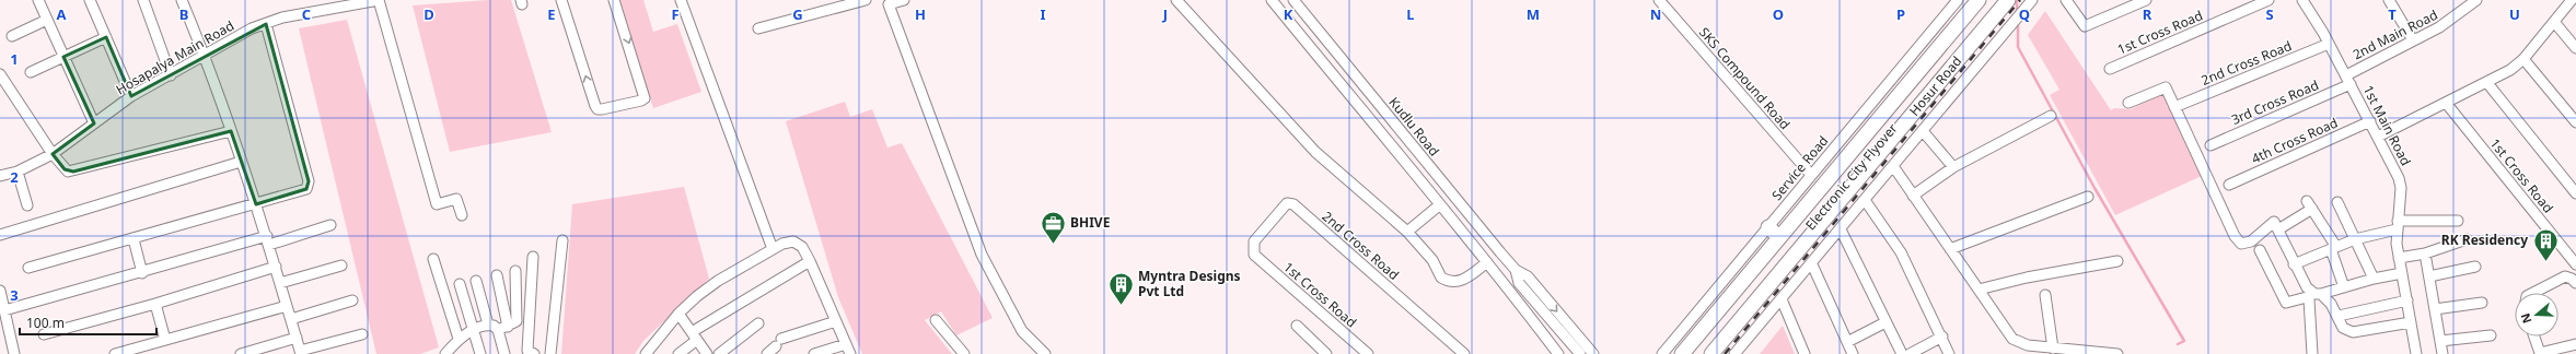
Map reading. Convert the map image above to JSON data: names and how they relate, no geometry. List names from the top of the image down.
{
  "streets": {
    "highway": ["Hosur Road", "Electronic City Flyover"],
    "street": [
      "1st Cross Road",
      "2nd Main Road",
      "Hosapalya Main Road",
      "2nd Cross Road",
      "SKS Compound Road",
      "3rd Cross Road",
      "1st Main Road",
      "Kudlu Road",
      "4th Cross Road",
      "Service Road"
    ]
  },
  "crossings": [
    ["1st Cross Road", "2nd Cross Road"],
    ["2nd Main Road", "3rd Cross Road"],
    ["2nd Main Road", "1st Main Road"],
    ["2nd Cross Road", "1st Main Road"],
    ["SKS Compound Road", "Service Road"],
    ["3rd Cross Road", "1st Main Road"],
    ["1st Main Road", "4th Cross Road"]
  ],
  "places": {
    "office": ["BHIVE"],
    "building": ["RK Residency", "Myntra Designs Pvt Ltd"]
  },
  "scale_bar": "100 m",
  "north": "left",
  "grid": {
    "columns": [
      "A",
      "B",
      "C",
      "D",
      "E",
      "F",
      "G",
      "H",
      "I",
      "J",
      "K",
      "L",
      "M",
      "N",
      "O",
      "P",
      "Q",
      "R",
      "S",
      "T",
      "U"
    ],
    "rows": ["1", "2", "3"]
  }
}
